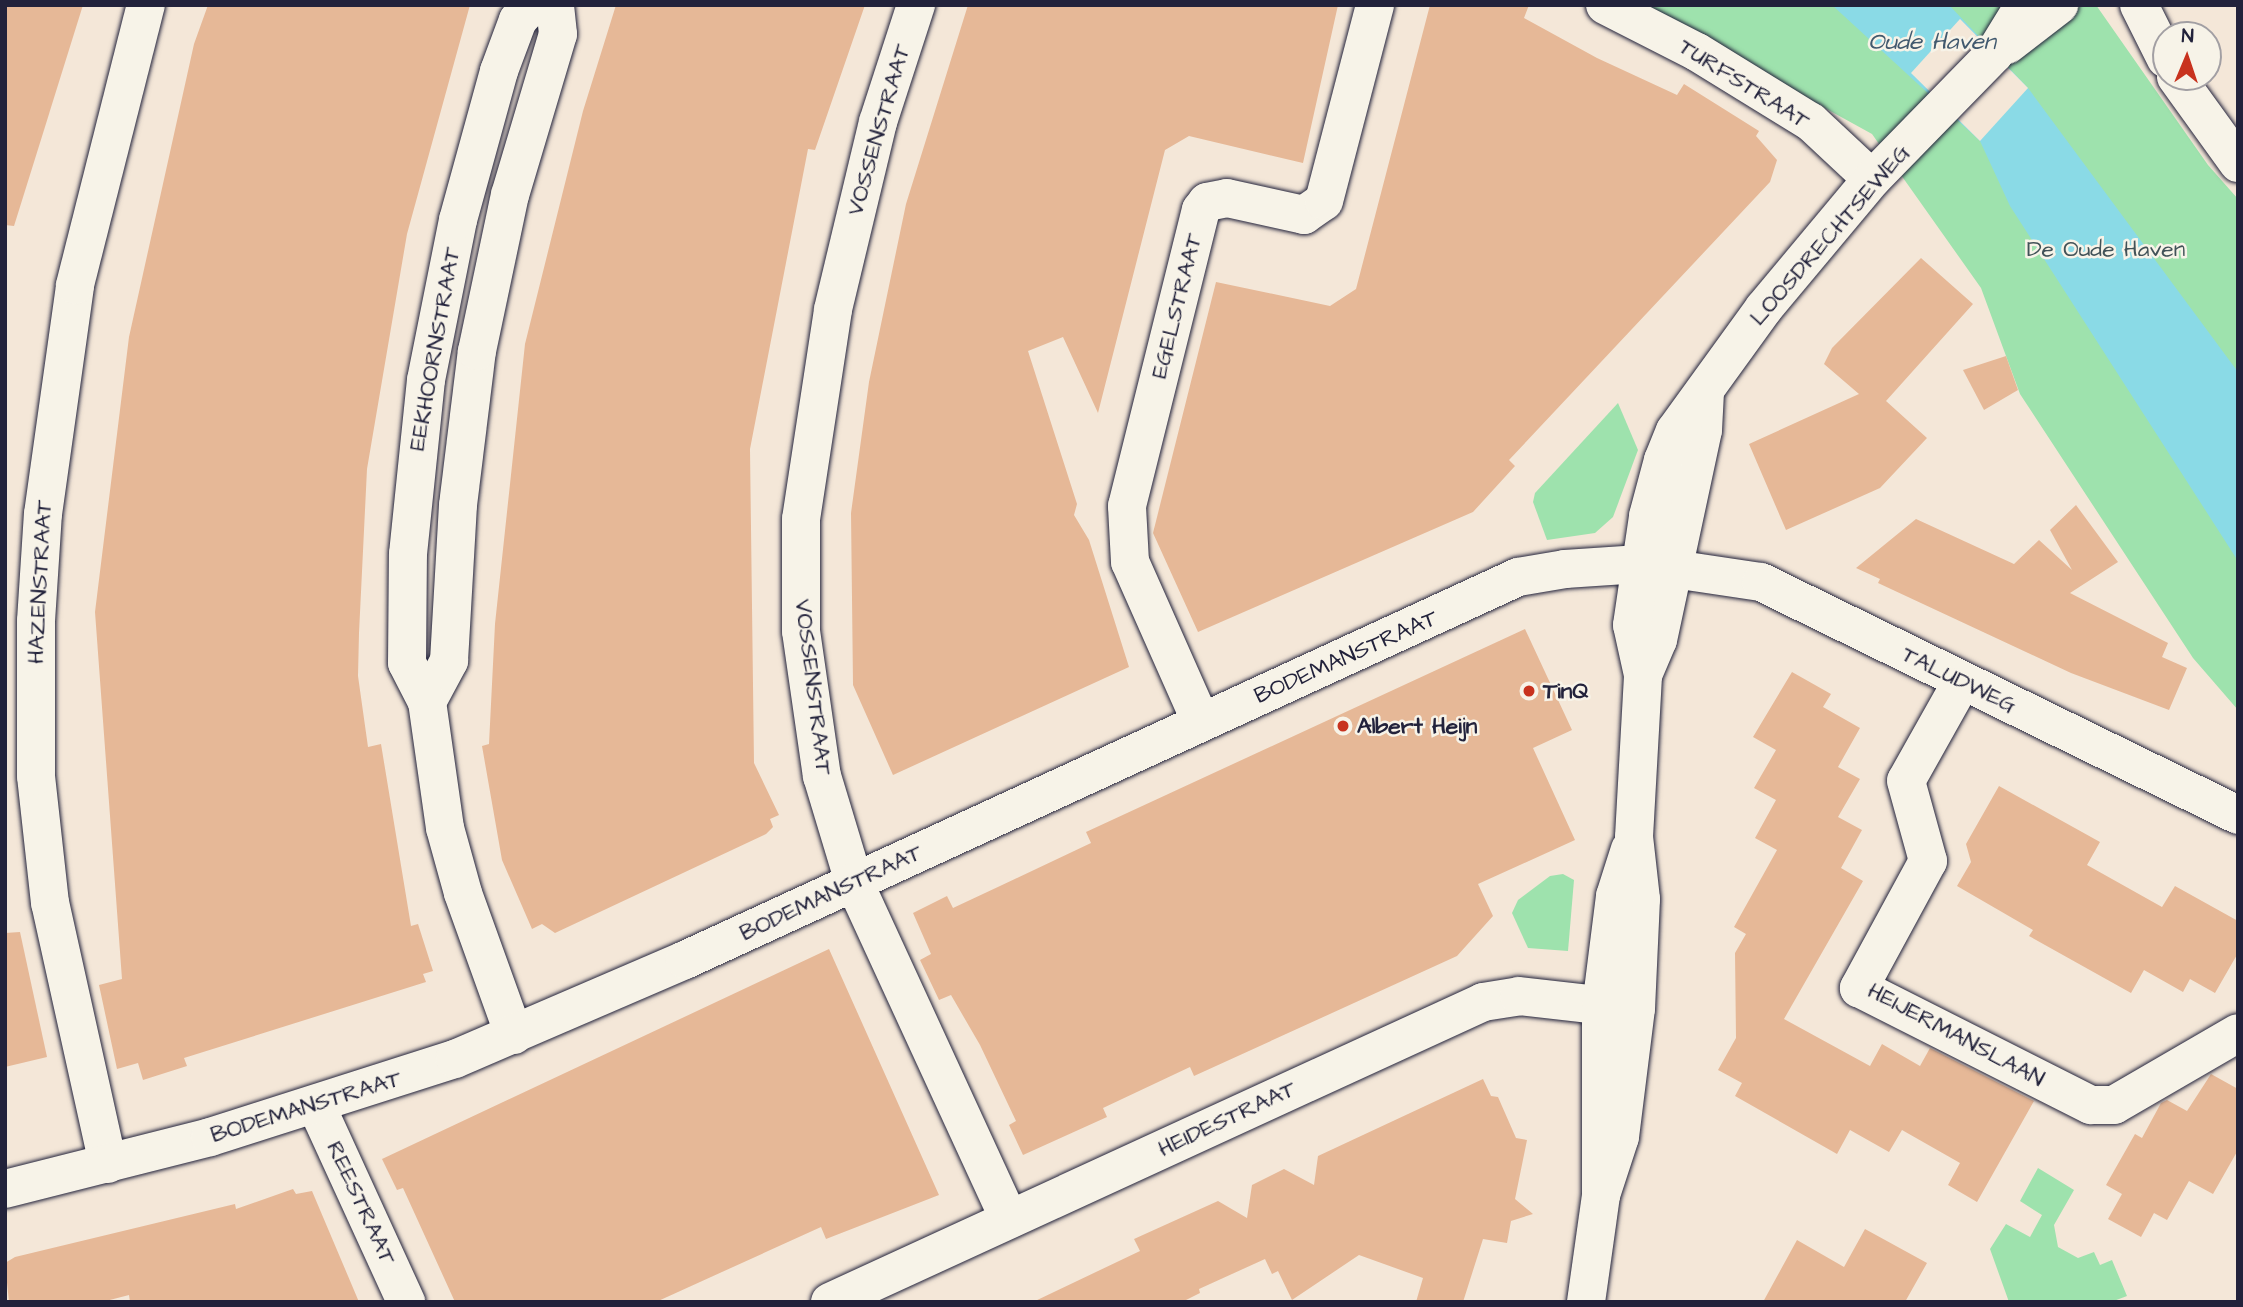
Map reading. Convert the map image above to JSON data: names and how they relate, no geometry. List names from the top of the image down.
{
  "streets": {
    "street": [
      "TURFSTRAAT",
      "VOSSENSTRAAT",
      "LOOSDRECHTSEWEG",
      "EGELSTRAAT",
      "EEKHOORNSTRAAT",
      "HAZENSTRAAT",
      "BODEMANSTRAAT",
      "TALUDWEG",
      "HEIJERMANSLAAN",
      "HEIDESTRAAT",
      "REESTRAAT"
    ]
  },
  "crossings": [
    ["TURFSTRAAT", "LOOSDRECHTSEWEG"],
    ["VOSSENSTRAAT", "BODEMANSTRAAT"],
    ["VOSSENSTRAAT", "HEIDESTRAAT"],
    ["LOOSDRECHTSEWEG", "BODEMANSTRAAT"],
    ["LOOSDRECHTSEWEG", "TALUDWEG"],
    ["LOOSDRECHTSEWEG", "HEIDESTRAAT"],
    ["EGELSTRAAT", "BODEMANSTRAAT"],
    ["EEKHOORNSTRAAT", "BODEMANSTRAAT"],
    ["HAZENSTRAAT", "BODEMANSTRAAT"],
    ["BODEMANSTRAAT", "TALUDWEG"],
    ["BODEMANSTRAAT", "REESTRAAT"],
    ["TALUDWEG", "HEIJERMANSLAAN"]
  ],
  "water": ["Oude Haven"],
  "parks": ["De Oude Haven"],
  "places": ["TinQ", "Albert Heijn"],
  "north": "top"
}
